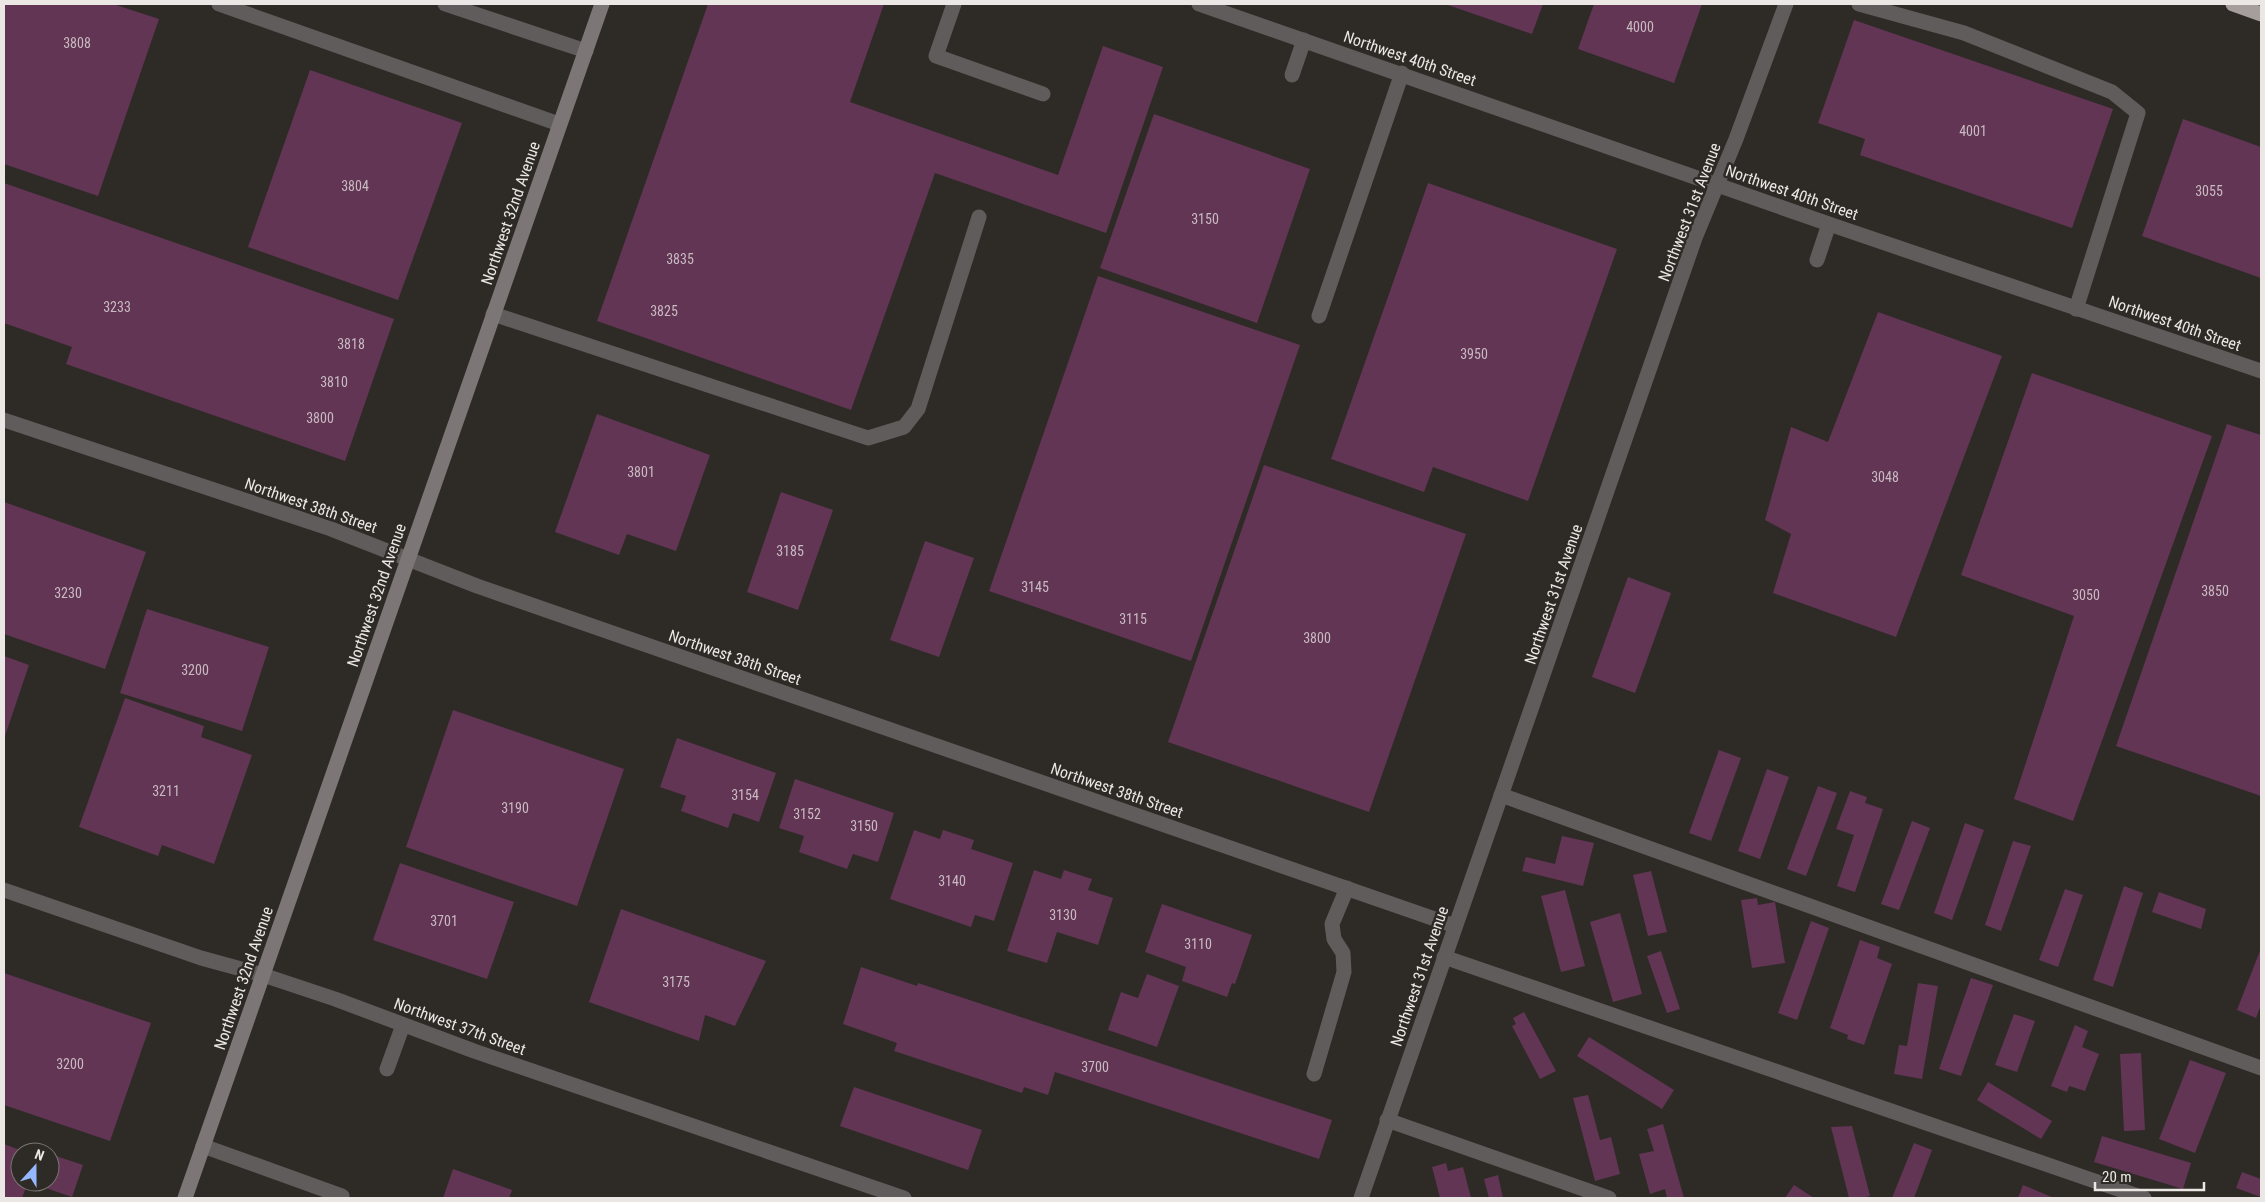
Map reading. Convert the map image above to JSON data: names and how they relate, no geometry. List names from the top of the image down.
{
  "streets": {
    "main road": ["Northwest 32nd Avenue"],
    "street": [
      "Northwest 40th Street",
      "Northwest 31st Avenue",
      "Northwest 38th Street",
      "Northwest 37th Street"
    ]
  },
  "crossings": [
    ["Northwest 40th Street", "Northwest 31st Avenue"],
    ["Northwest 31st Avenue", "Northwest 38th Street"],
    ["Northwest 32nd Avenue", "Northwest 38th Street"],
    ["Northwest 32nd Avenue", "Northwest 37th Street"]
  ],
  "house_numbers": [
    "4000",
    "3808",
    "4001",
    "3804",
    "3055",
    "3150",
    "3835",
    "3233",
    "3825",
    "3818",
    "3950",
    "3810",
    "3800",
    "3801",
    "3048",
    "3185",
    "3145",
    "3850",
    "3230",
    "3050",
    "3115",
    "3800",
    "3200",
    "3211",
    "3154",
    "3190",
    "3152",
    "3150",
    "3140",
    "3130",
    "3701",
    "3110",
    "3175",
    "3200",
    "3700"
  ],
  "scale_bar": "20 m",
  "north": "top"
}
